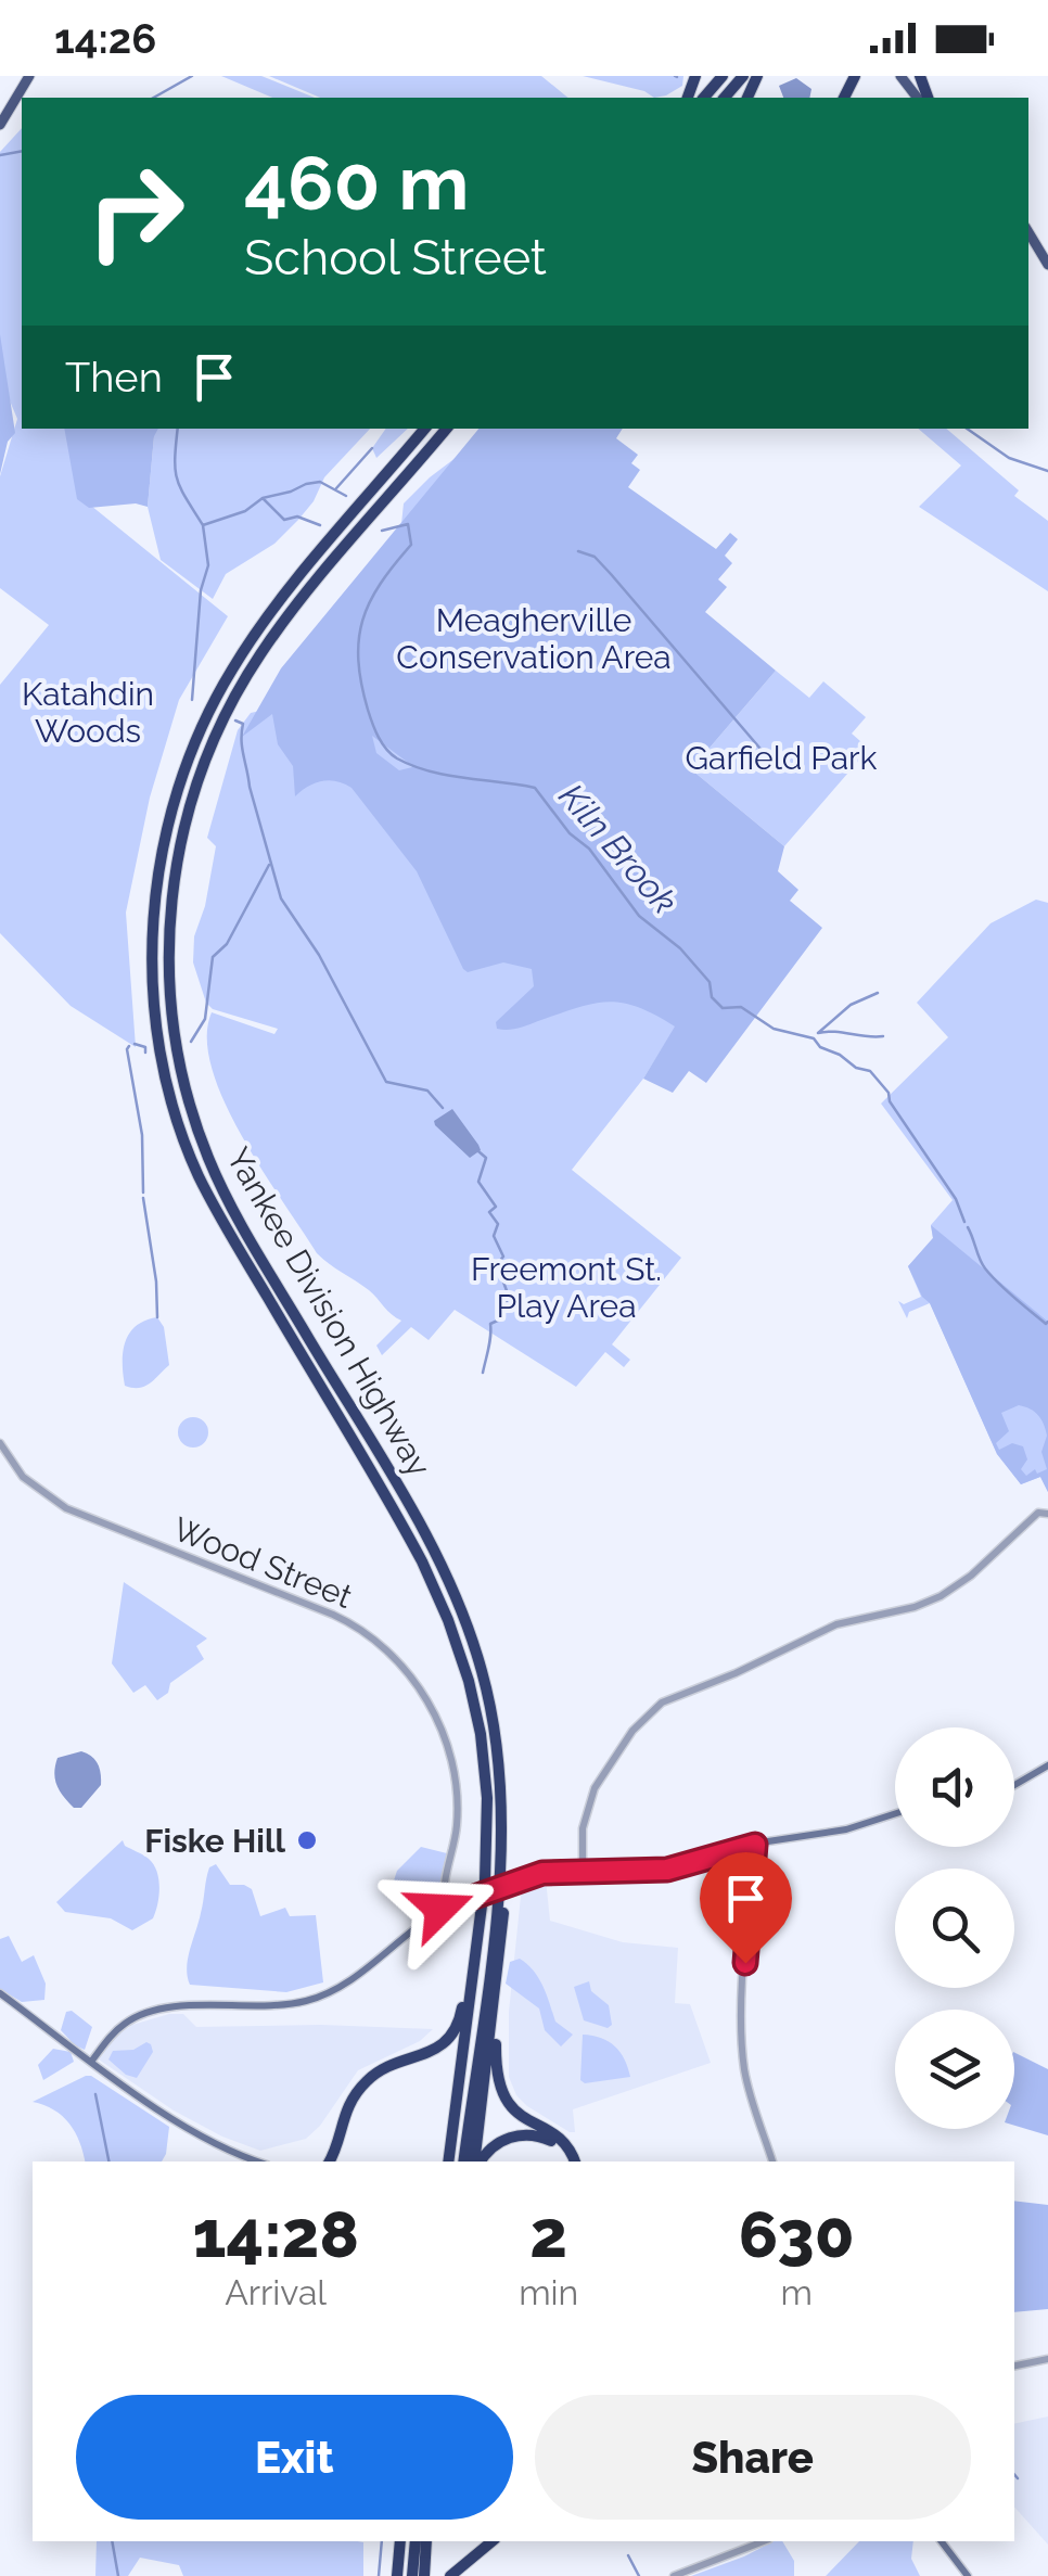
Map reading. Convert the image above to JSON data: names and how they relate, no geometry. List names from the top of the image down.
{
  "streets": {
    "highway": ["Yankee Division Highway"],
    "street": ["Wood Street"]
  },
  "water": ["Kiln Brook"],
  "parks": [
    "Meagherville Conservation Area",
    "Katahdin Woods",
    "Garfield Park",
    "Freemont St. Play Area"
  ],
  "places": ["Fiske Hill"],
  "page": {
    "status": "14:26",
    "turn": ["460 m", "School Street"],
    "then": "Then",
    "eta": [
      "14:28",
      "Arrival",
      "2",
      "min",
      "630",
      "m"
    ],
    "buttons": ["Exit", "Share"]
  }
}
